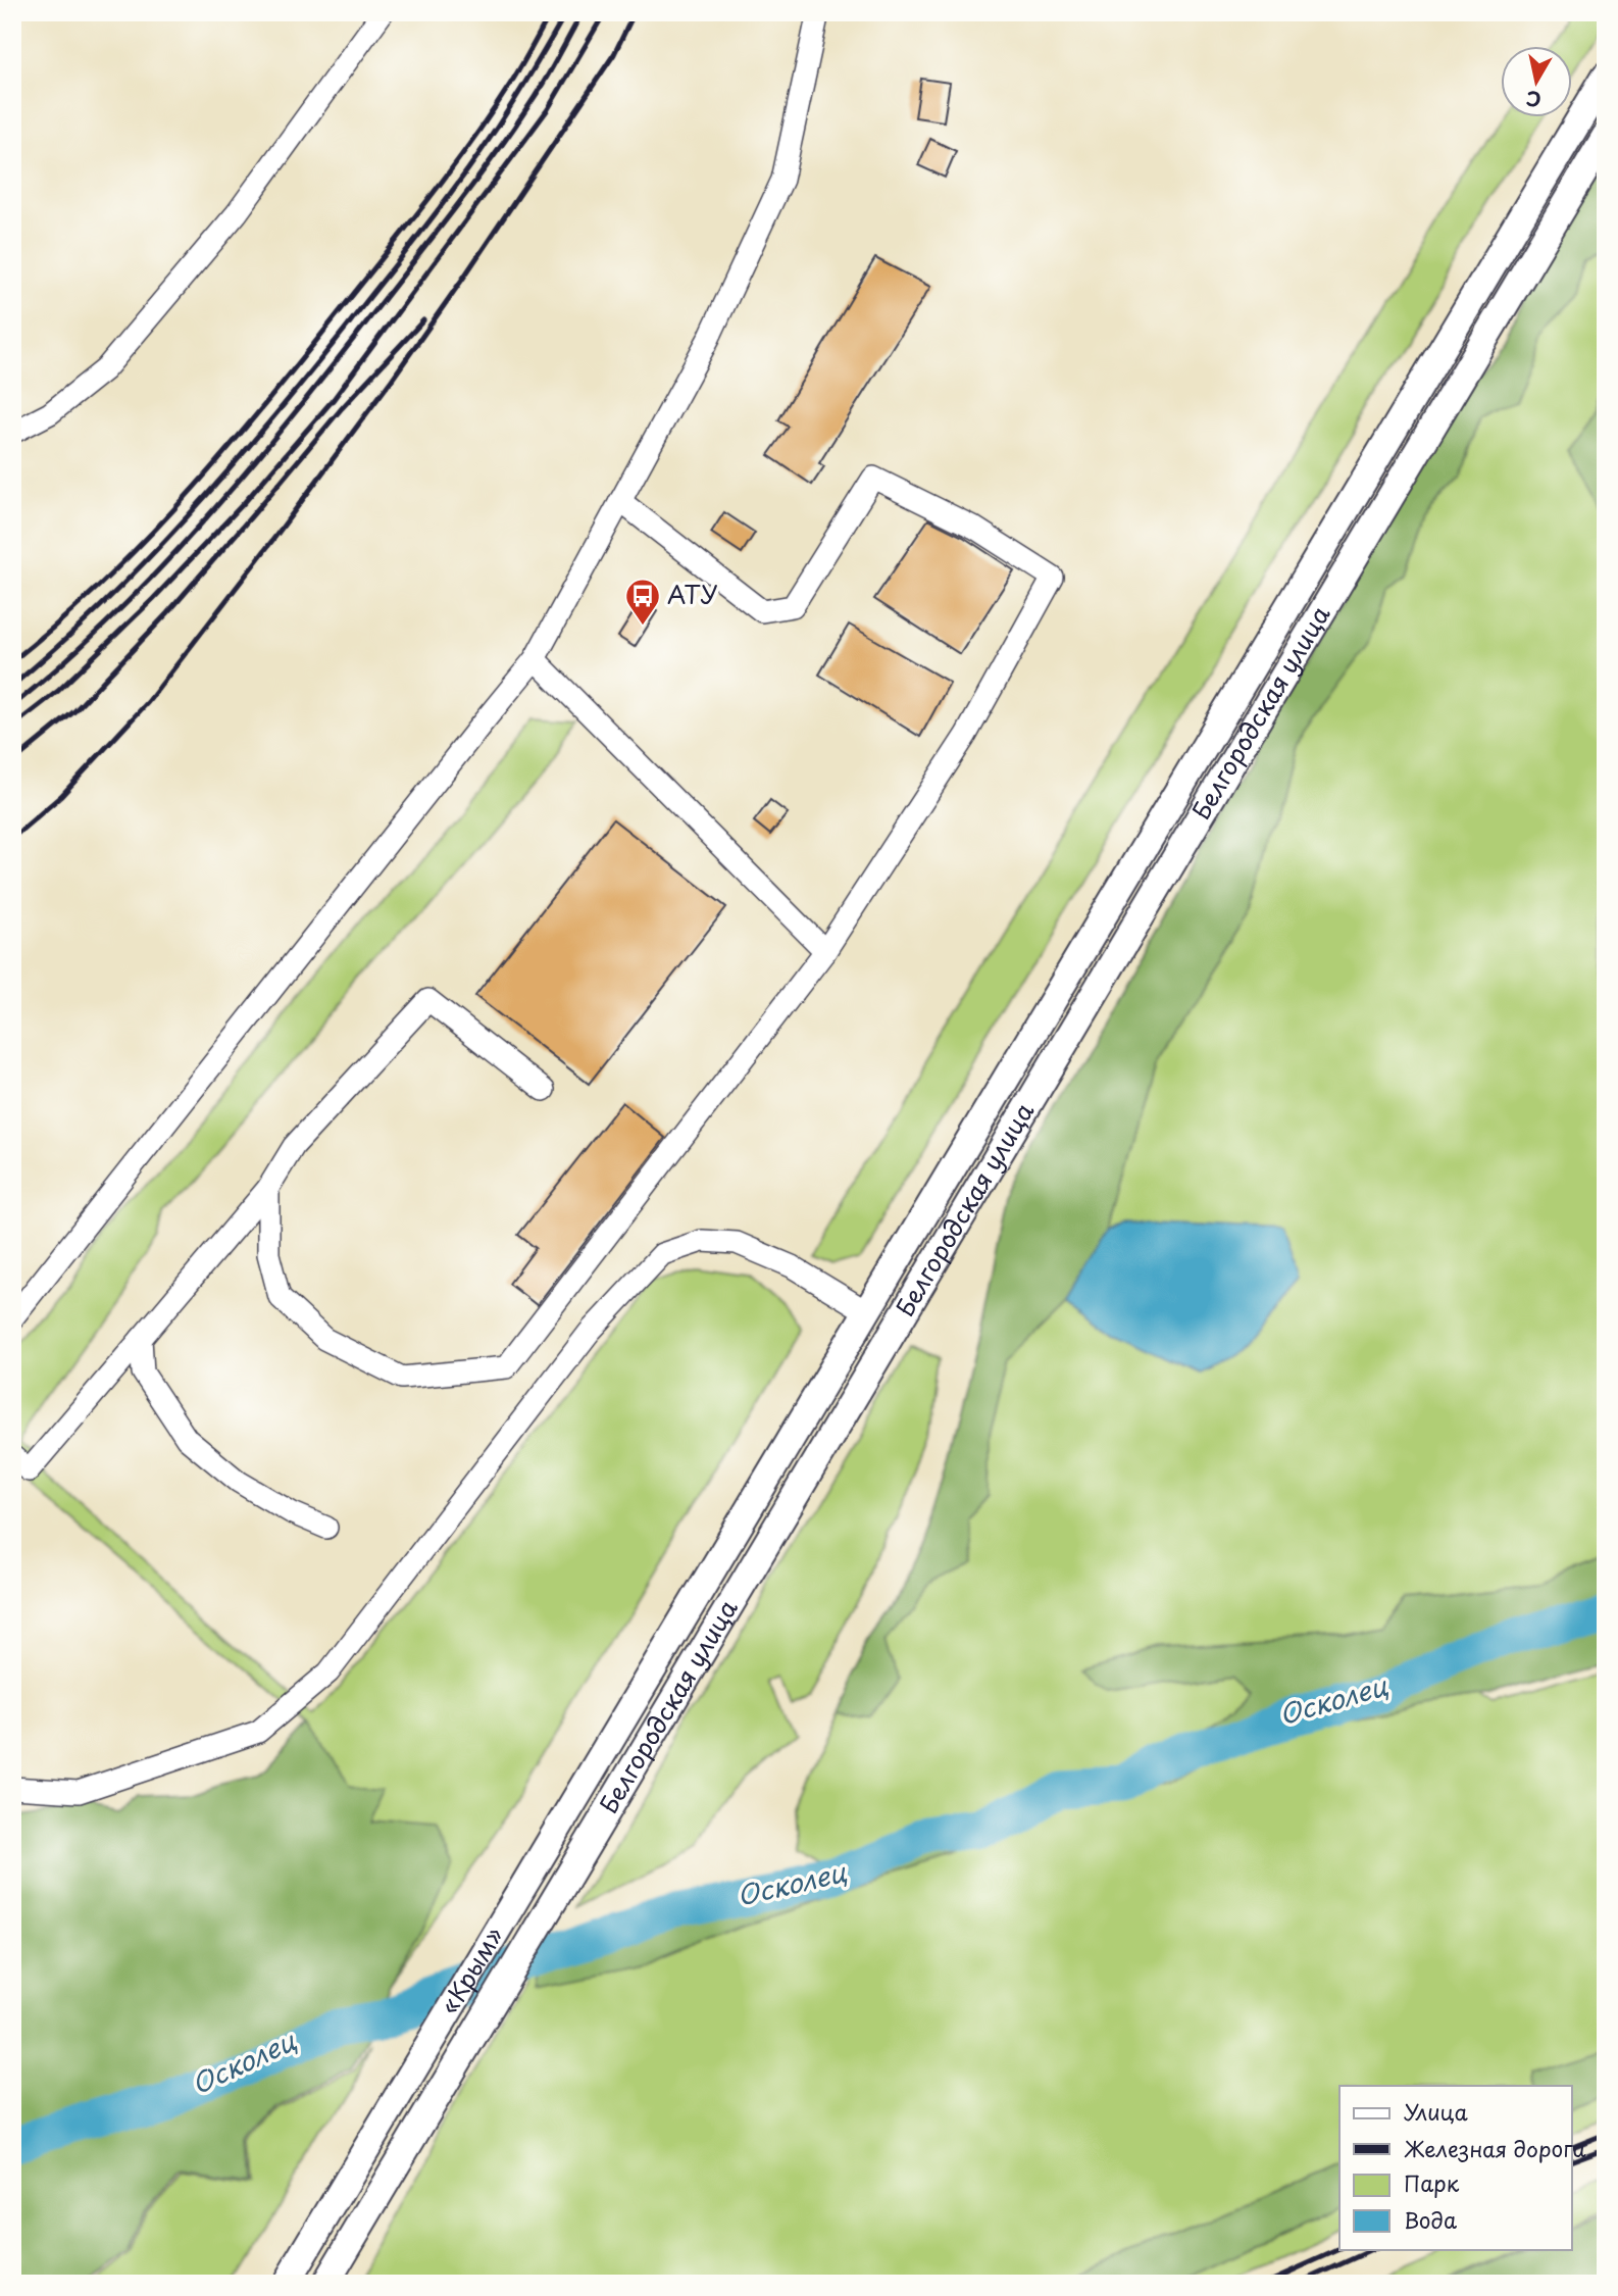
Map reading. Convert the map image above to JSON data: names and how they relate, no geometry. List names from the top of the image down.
{
  "streets": {
    "main road": ["Белгородская улица", "«Крым»"]
  },
  "crossings": [
    ["Белгородская улица", "«Крым»"]
  ],
  "water": ["Осколец"],
  "places": {
    "bus stop": ["АТУ"]
  },
  "legend": [
    "Улица",
    "Железная дорога",
    "Парк",
    "Вода"
  ],
  "north": "bottom"
}
